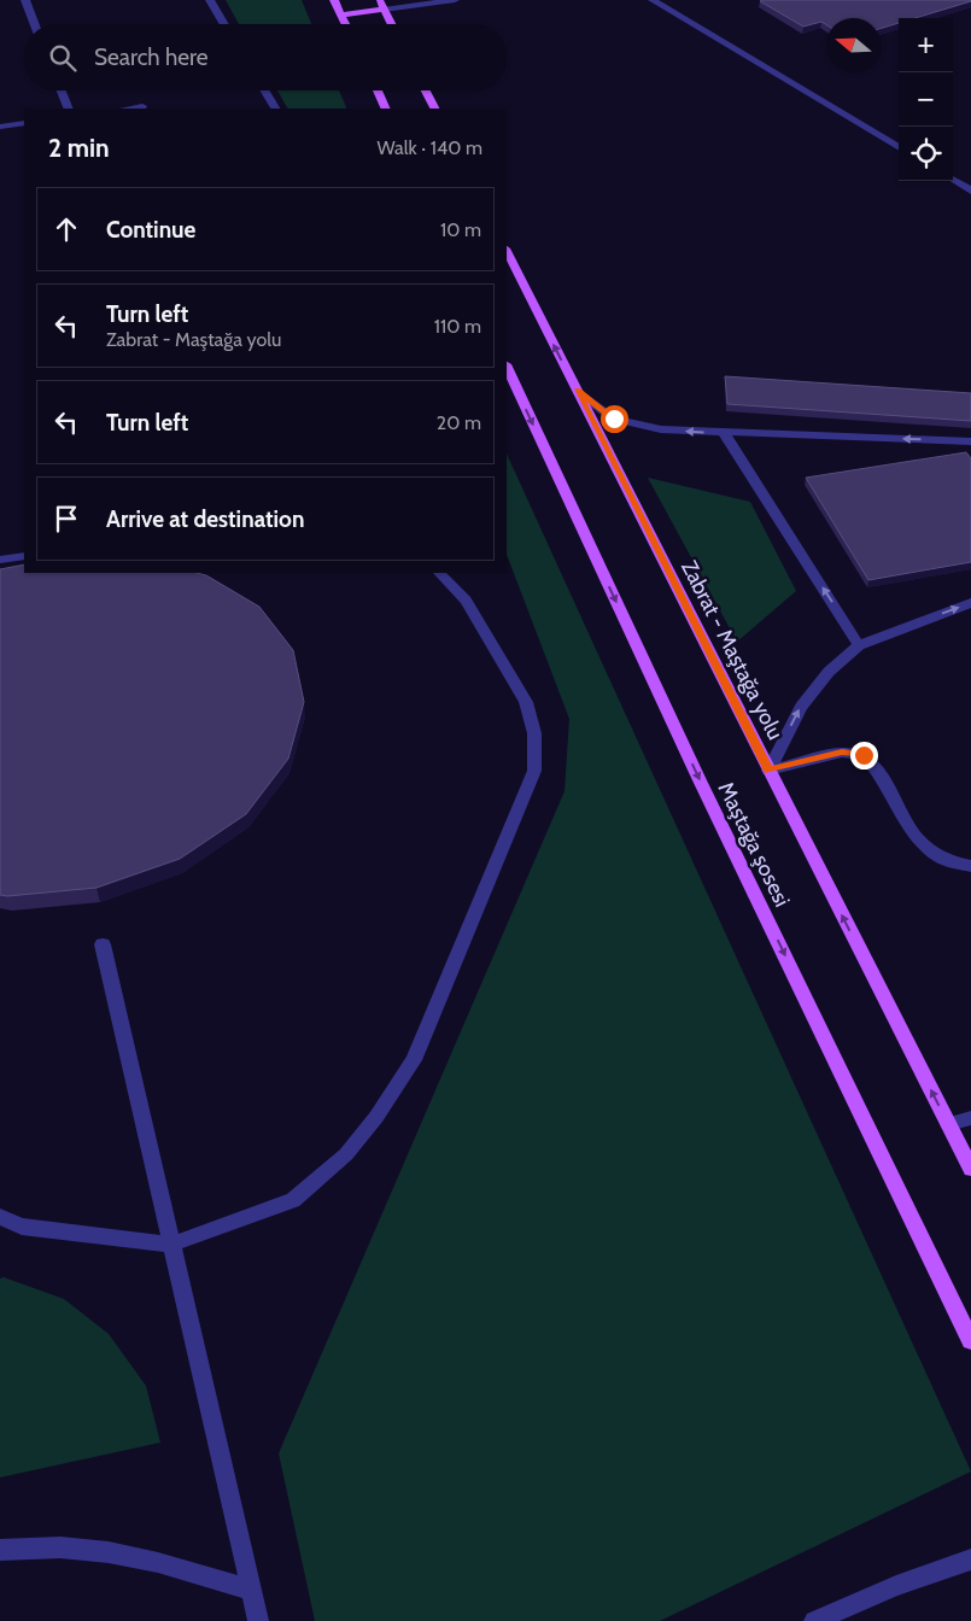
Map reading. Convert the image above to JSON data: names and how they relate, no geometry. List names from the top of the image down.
{
  "streets": {
    "main road": ["Zabrat - Maştağa yolu", "Maştağa şosesi"]
  },
  "one_way": ["Zabrat - Maştağa yolu", "Maştağa şosesi"],
  "north": "left",
  "page": {
    "map_buttons": ["+", "−"],
    "search": "Search here",
    "heading": ["2 min", "Walk · 140 m"],
    "list": [
      ["Continue", "10 m"],
      ["Turn left", "Zabrat - Maştağa yolu", "110 m"],
      ["Turn left", "20 m"],
      "Arrive at destination"
    ]
  }
}
